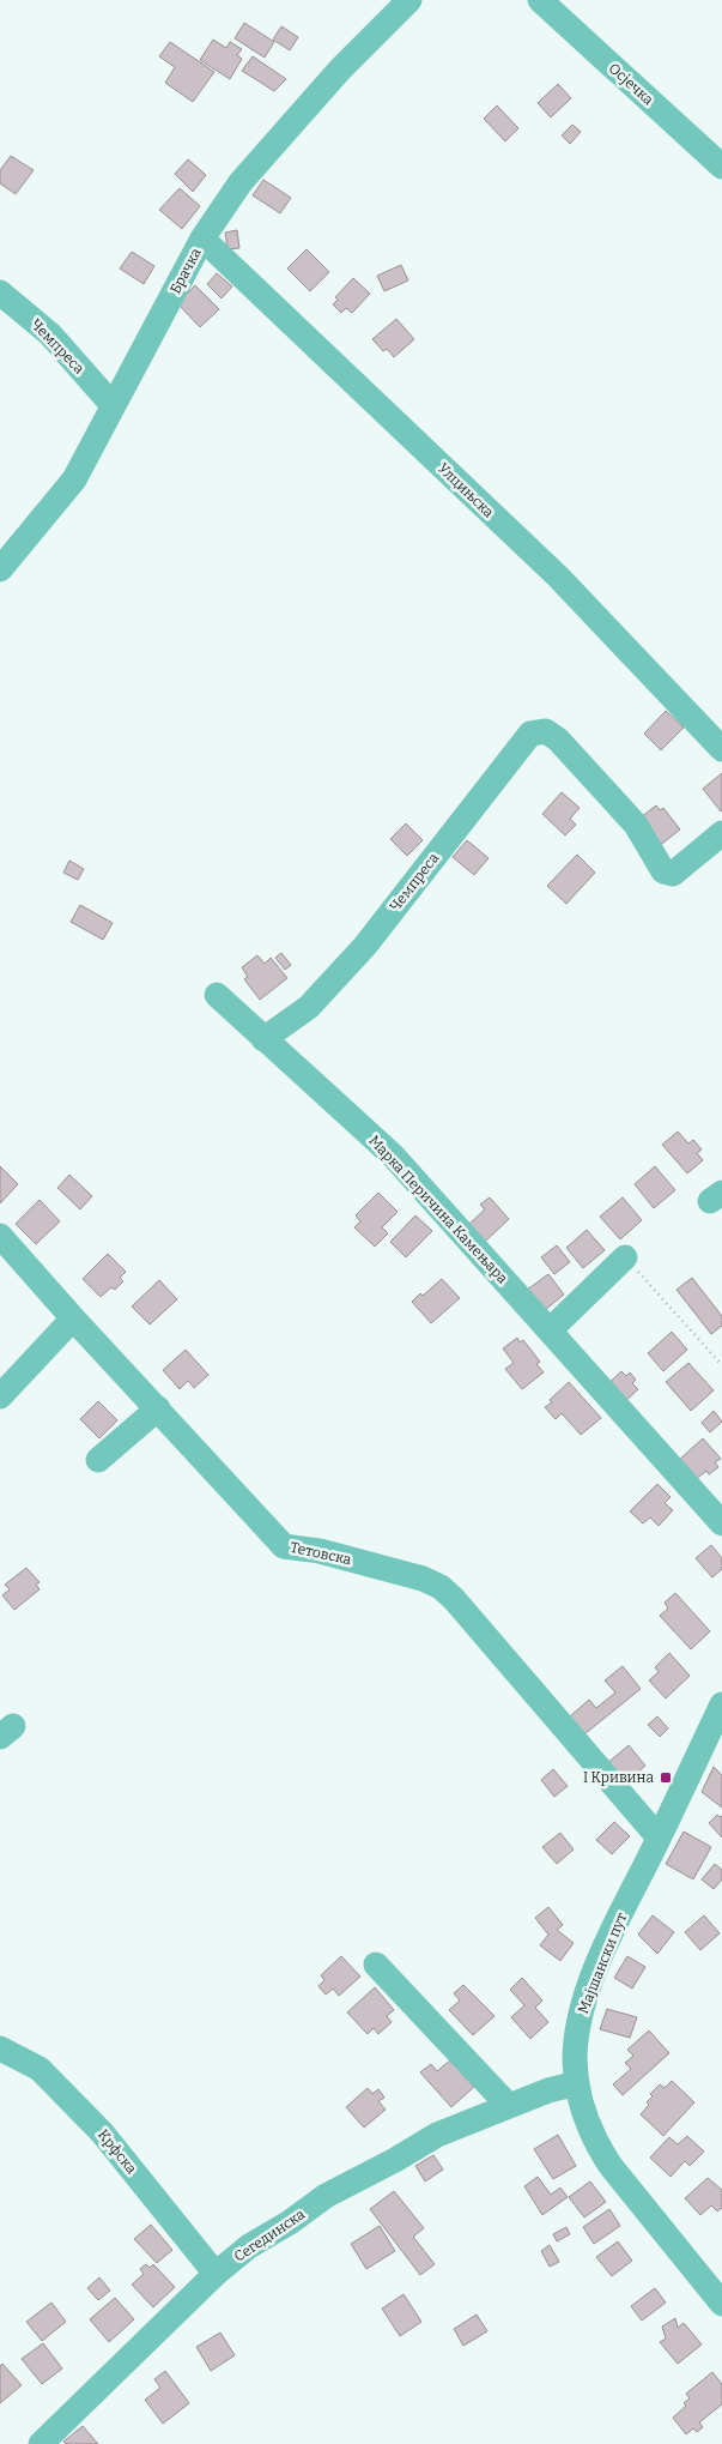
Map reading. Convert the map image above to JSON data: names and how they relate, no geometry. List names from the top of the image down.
{
  "streets": {
    "street": [
      "Осјечка",
      "Брачка",
      "Чемпреса",
      "Улцињска",
      "Марка Перичина Камењара",
      "Тетовска",
      "Мајшански пут",
      "Крфска",
      "Сегединска"
    ]
  },
  "crossings": [
    ["Брачка", "Чемпреса"],
    ["Брачка", "Улцињска"],
    ["Чемпреса", "Марка Перичина Камењара"],
    ["Тетовска", "Мајшански пут"],
    ["Мајшански пут", "Сегединска"],
    ["Крфска", "Сегединска"]
  ],
  "places": {
    "transit": ["I Кривина"]
  }
}
